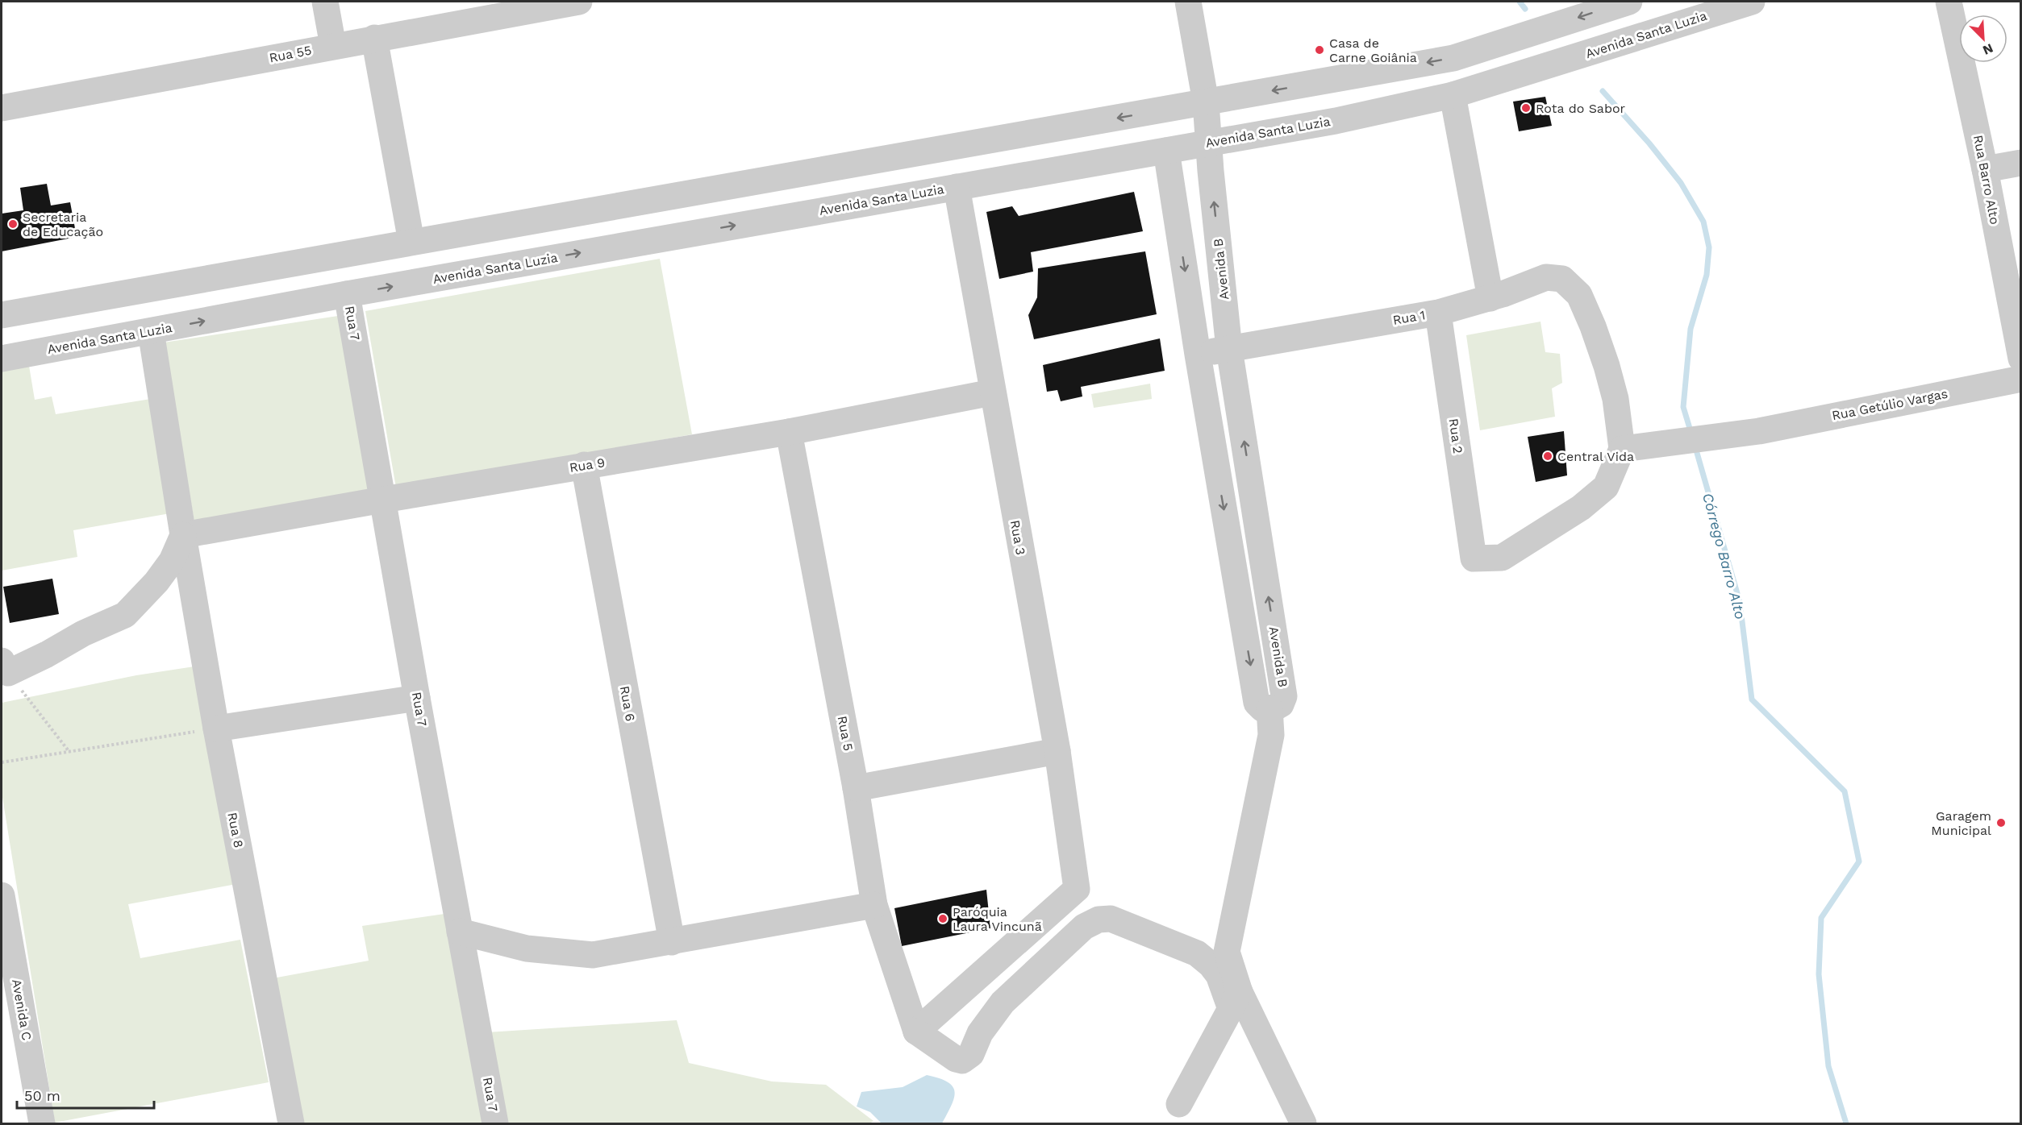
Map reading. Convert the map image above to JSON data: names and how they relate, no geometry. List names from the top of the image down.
{
  "streets": {
    "street": [
      "Avenida Santa Luzia",
      "Rua 55",
      "Rua Barro Alto",
      "Avenida B",
      "Rua 1",
      "Rua 7",
      "Rua Getúlio Vargas",
      "Rua 2",
      "Rua 9",
      "Rua 3",
      "Rua 6",
      "Rua 5",
      "Rua 8",
      "Avenida C"
    ]
  },
  "crossings": [
    ["Avenida Santa Luzia", "Avenida B"],
    ["Avenida Santa Luzia", "Rua 7"],
    ["Avenida Santa Luzia", "Rua 3"],
    ["Avenida Santa Luzia", "Rua 8"],
    ["Avenida B", "Rua 1"],
    ["Rua 1", "Rua Getúlio Vargas"],
    ["Rua 1", "Rua 2"],
    ["Rua 7", "Rua 9"],
    ["Rua Getúlio Vargas", "Rua 2"],
    ["Rua 9", "Rua 3"],
    ["Rua 9", "Rua 6"],
    ["Rua 9", "Rua 5"],
    ["Rua 9", "Rua 8"],
    ["Rua 3", "Rua 5"]
  ],
  "water": ["Córrego Barro Alto"],
  "places": [
    "Casa de Carne Goiânia",
    "Rota do Sabor",
    "Secretaria de Educação",
    "Central Vida",
    "Garagem Municipal",
    "Paróquia Laura Vincunã"
  ],
  "scale_bar": "50 m",
  "north": "bottom right"
}
